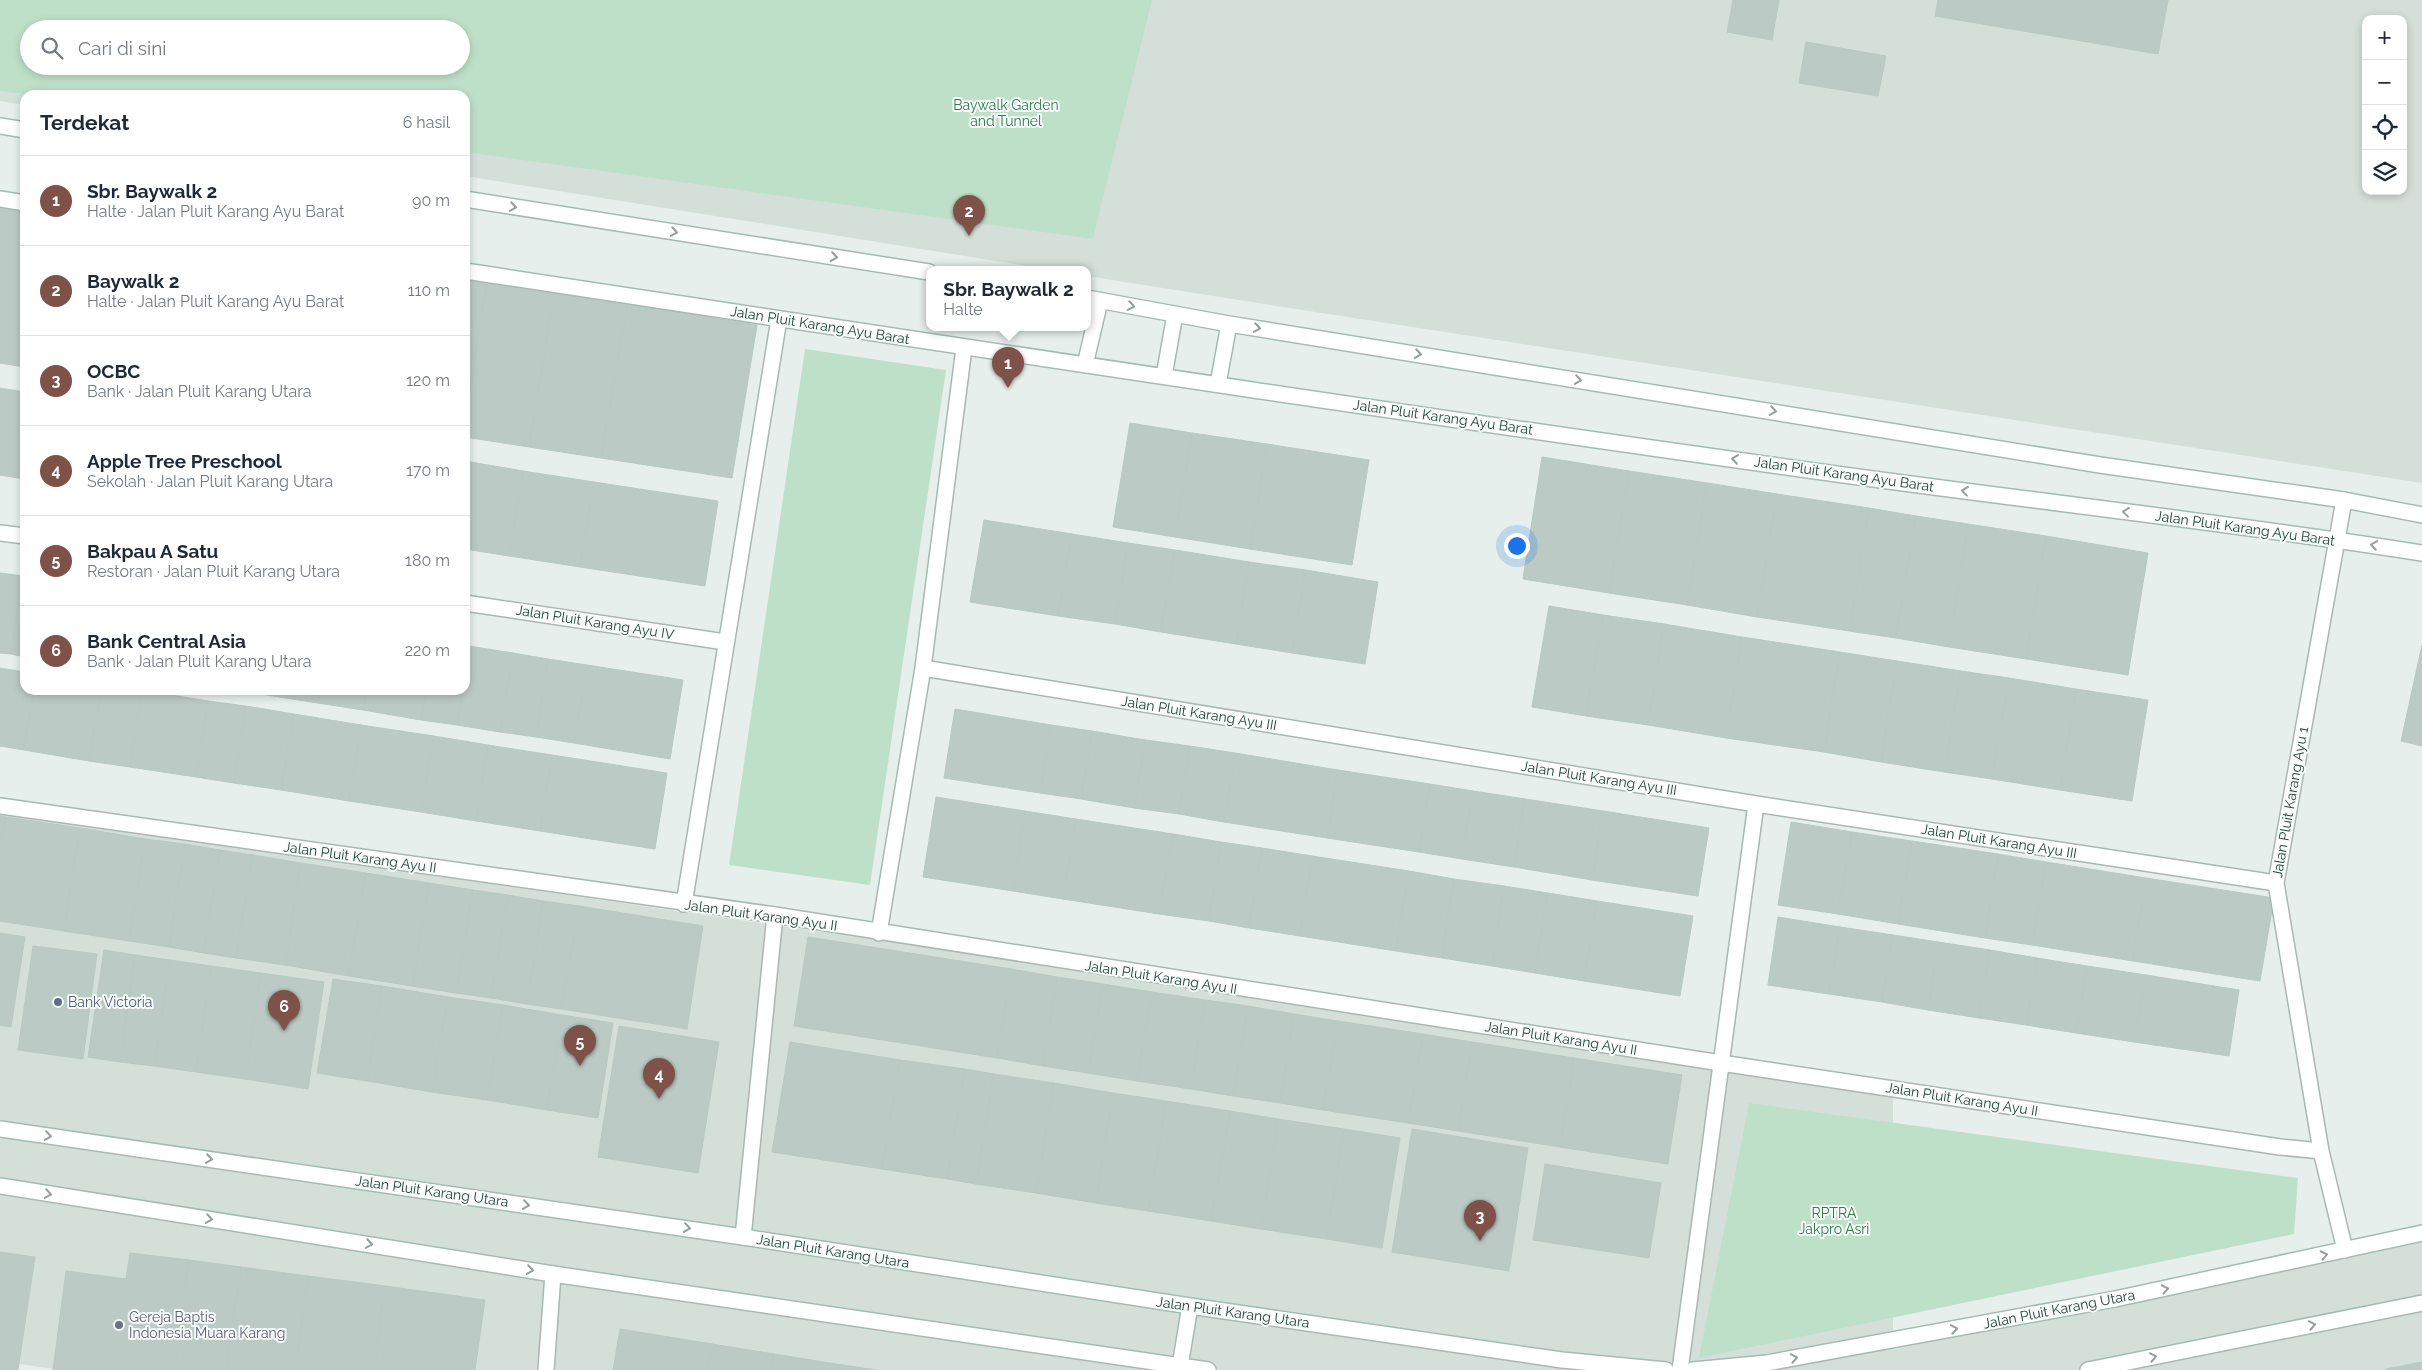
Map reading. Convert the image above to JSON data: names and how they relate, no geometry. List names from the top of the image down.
{
  "streets": {
    "street": [
      "Jalan Pluit Karang Ayu Barat",
      "Jalan Pluit Karang Ayu IV",
      "Jalan Pluit Karang Ayu III",
      "Jalan Pluit Karang Ayu 1",
      "Jalan Pluit Karang Ayu II",
      "Jalan Pluit Karang Utara"
    ]
  },
  "crossings": [
    ["Jalan Pluit Karang Ayu Barat", "Jalan Pluit Karang Ayu 1"],
    ["Jalan Pluit Karang Ayu III", "Jalan Pluit Karang Ayu 1"],
    ["Jalan Pluit Karang Ayu 1", "Jalan Pluit Karang Ayu II"],
    ["Jalan Pluit Karang Ayu 1", "Jalan Pluit Karang Utara"]
  ],
  "parks": ["Baywalk Garden and Tunnel", "RPTRA Jakpro Asri"],
  "places": ["Bank Victoria", "Gereja Baptis Indonesia Muara Karang"],
  "page": {
    "map_buttons": ["+", "−"],
    "search": "Cari di sini",
    "heading": ["Terdekat", "6 hasil"],
    "list": [
      {
        "mark": "1",
        "name": "Sbr. Baywalk 2",
        "note": "Halte · Jalan Pluit Karang Ayu Barat",
        "value": "90 m"
      },
      {
        "mark": "2",
        "name": "Baywalk 2",
        "note": "Halte · Jalan Pluit Karang Ayu Barat",
        "value": "110 m"
      },
      {
        "mark": "3",
        "name": "OCBC",
        "note": "Bank · Jalan Pluit Karang Utara",
        "value": "120 m"
      },
      {
        "mark": "4",
        "name": "Apple Tree Preschool",
        "note": "Sekolah · Jalan Pluit Karang Utara",
        "value": "170 m"
      },
      {
        "mark": "5",
        "name": "Bakpau A Satu",
        "note": "Restoran · Jalan Pluit Karang Utara",
        "value": "180 m"
      },
      {
        "mark": "6",
        "name": "Bank Central Asia",
        "note": "Bank · Jalan Pluit Karang Utara",
        "value": "220 m"
      }
    ],
    "pins": [
      "2",
      "1",
      "6",
      "5",
      "4",
      "3"
    ],
    "popup": ["Sbr. Baywalk 2", "Halte"]
  }
}
